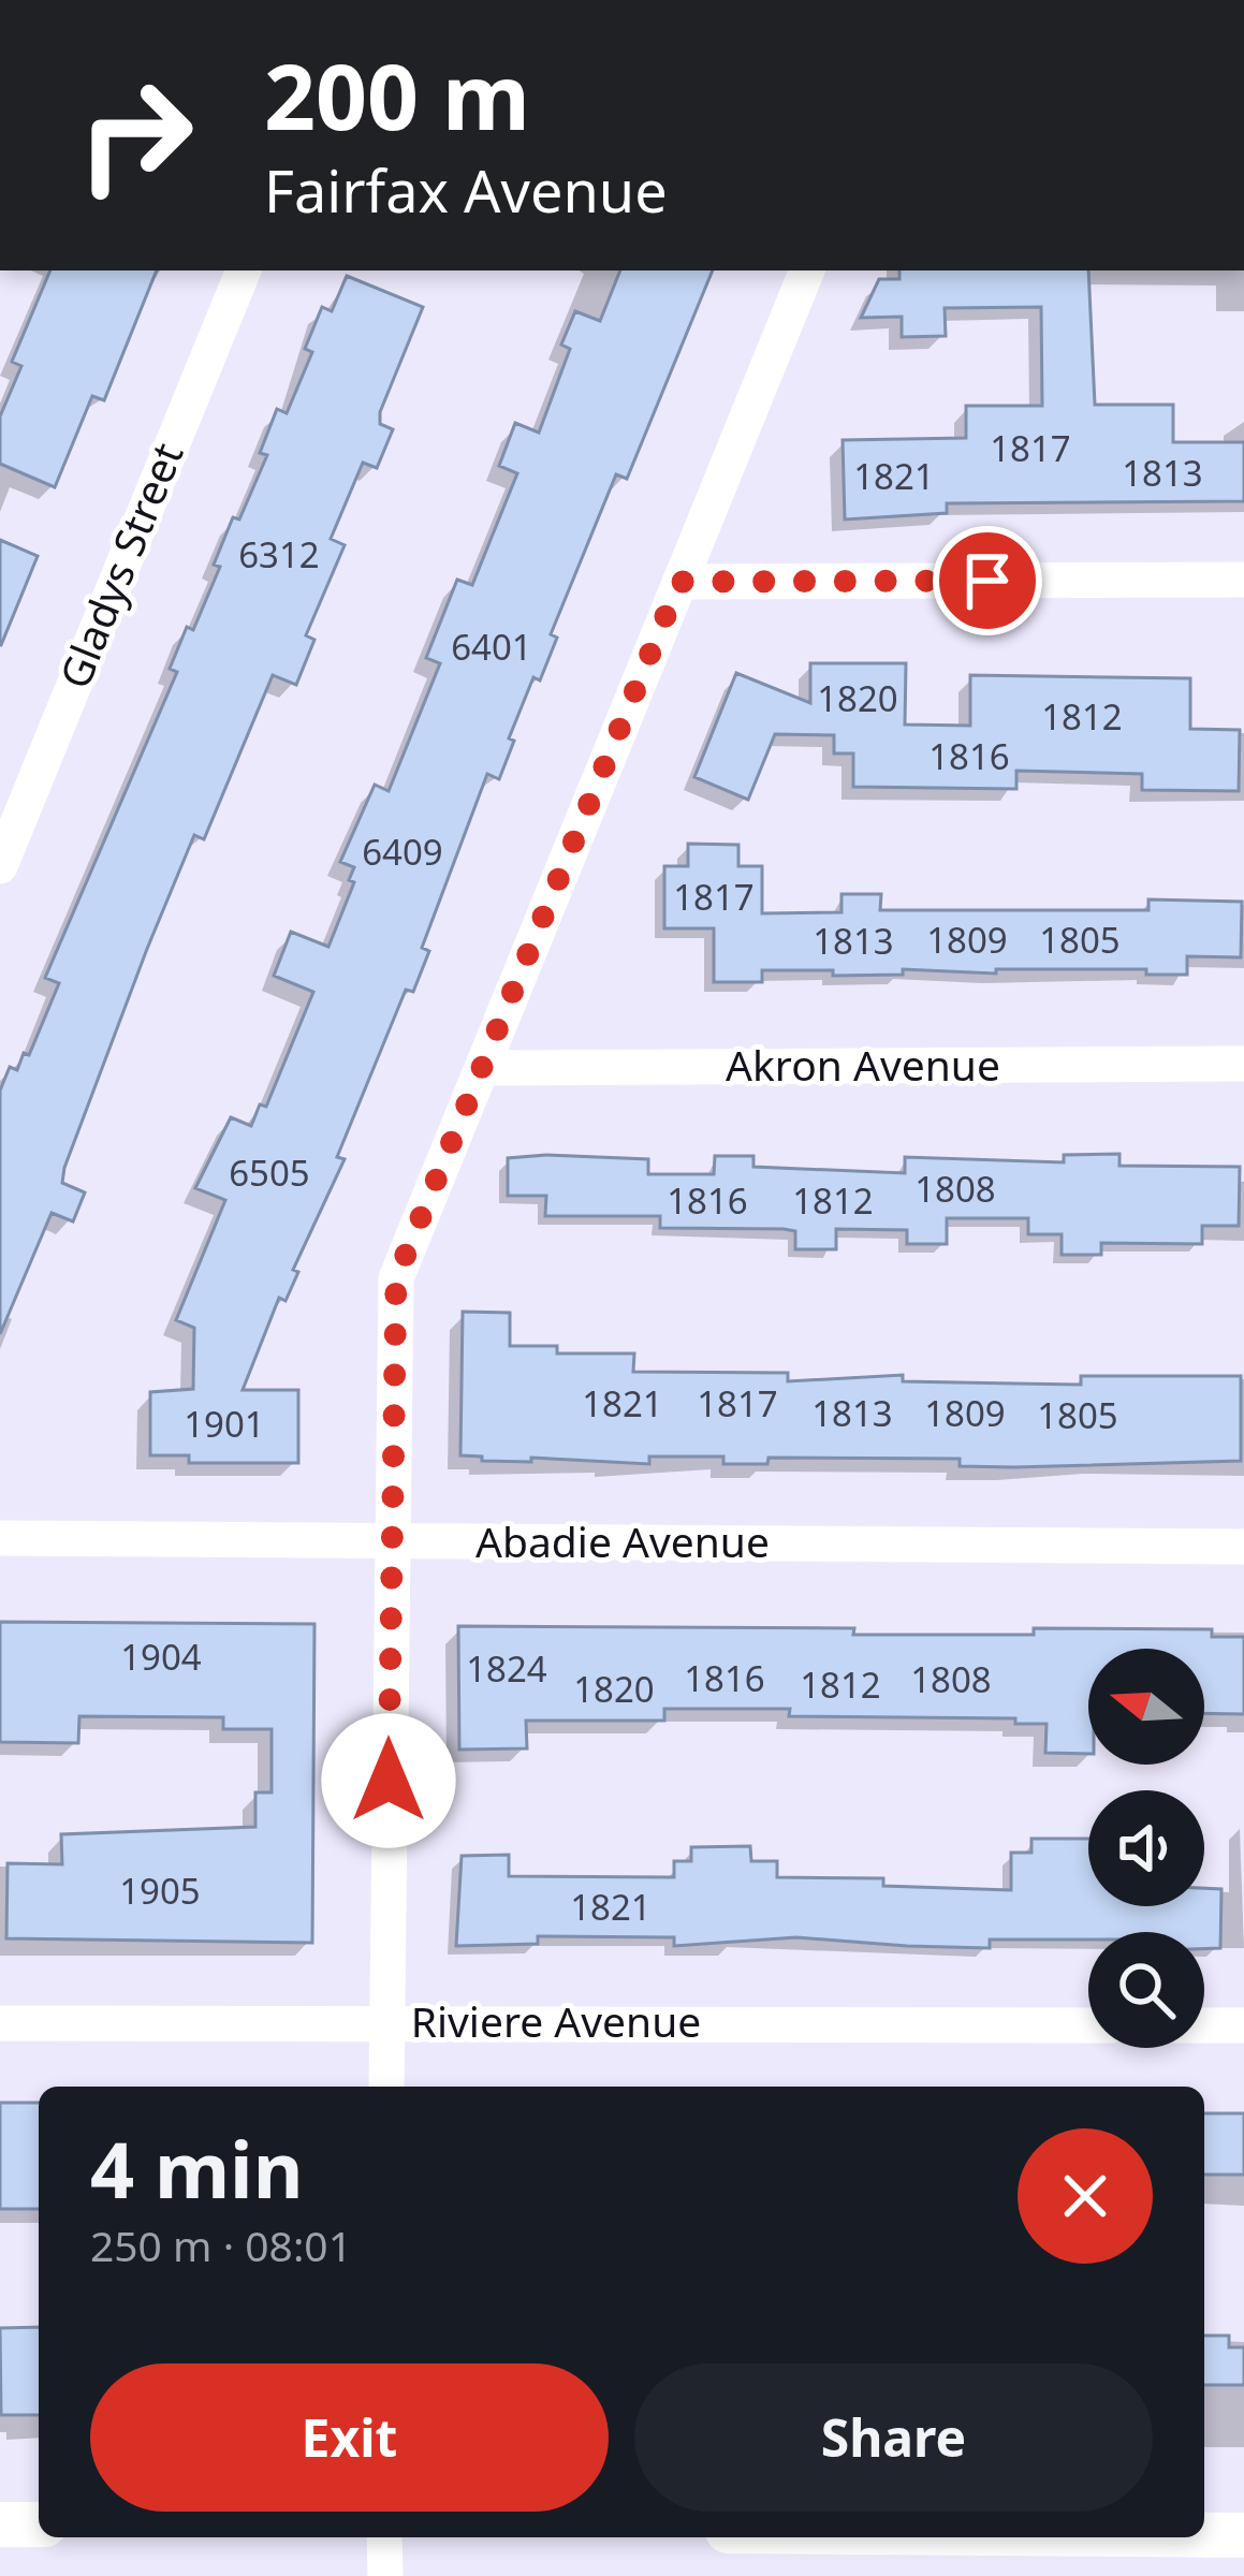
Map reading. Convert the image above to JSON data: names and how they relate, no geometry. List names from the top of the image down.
{
  "streets": {
    "street": [
      "Gladys Street",
      "Akron Avenue",
      "Abadie Avenue",
      "Riviere Avenue"
    ]
  },
  "house_numbers": [
    "1817",
    "1813",
    "1821",
    "6312",
    "6401",
    "1820",
    "1812",
    "1816",
    "6409",
    "1817",
    "1809",
    "1805",
    "1813",
    "6505",
    "1808",
    "1816",
    "1812",
    "1821",
    "1817",
    "1813",
    "1809",
    "1805",
    "1901",
    "1904",
    "1824",
    "1816",
    "1808",
    "1812",
    "1820",
    "1905",
    "1821"
  ],
  "north": "left",
  "page": {
    "turn": ["200 m", "Fairfax Avenue"],
    "heading": ["4 min", "250 m · 08:01"],
    "buttons": ["Exit", "Share"]
  }
}
